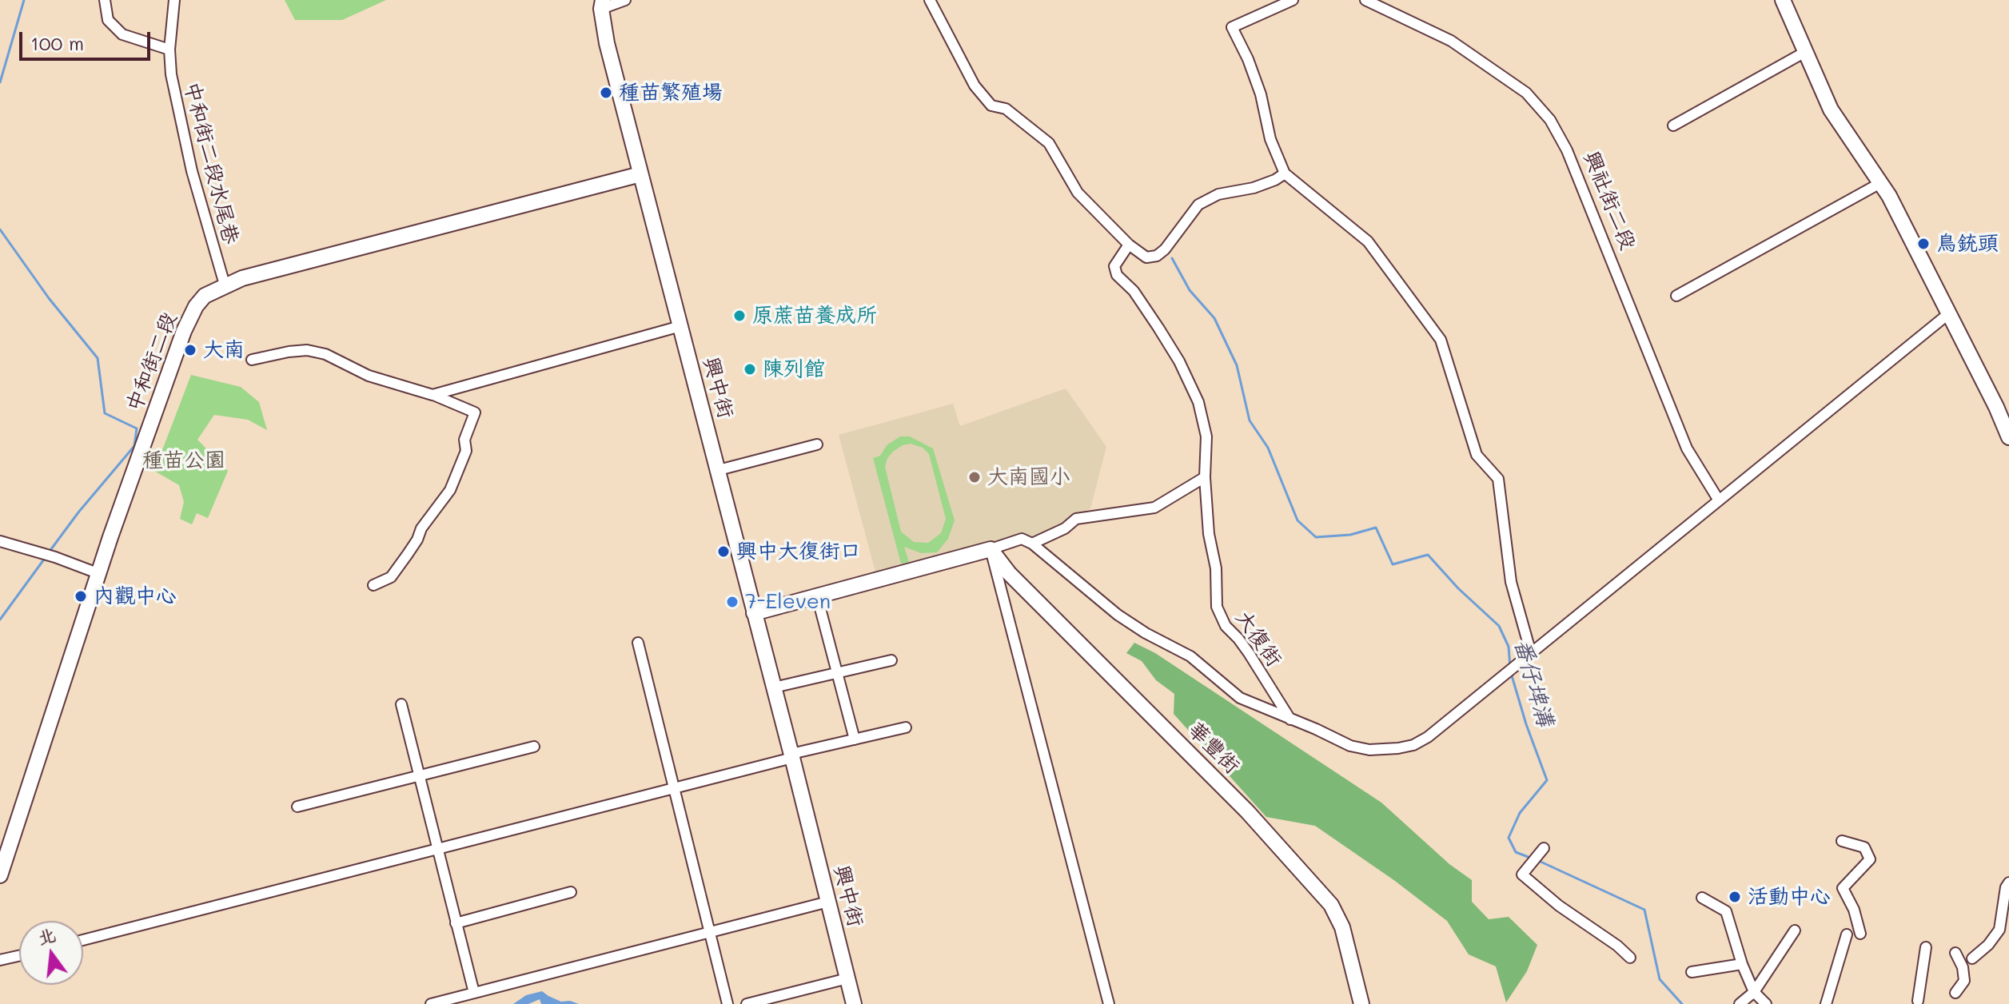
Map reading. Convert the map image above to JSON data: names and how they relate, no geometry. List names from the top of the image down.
{
  "streets": {
    "street": [
      "中和街二段水尾巷",
      "興社街二段",
      "中和街二段",
      "興中街",
      "大復街",
      "華豐街"
    ]
  },
  "crossings": [
    ["中和街二段水尾巷", "中和街二段"],
    ["中和街二段", "興中街"]
  ],
  "water": ["番仔埤溝"],
  "parks": ["種苗公園"],
  "places": [
    "種苗繁殖場",
    "鳥銃頭",
    "原蔗苗養成所",
    "大南",
    "陳列館",
    "大南國小",
    "興中大復街口",
    "內觀中心",
    "7-Eleven",
    "活動中心"
  ],
  "scale_bar": "100 m",
  "north": "top"
}
